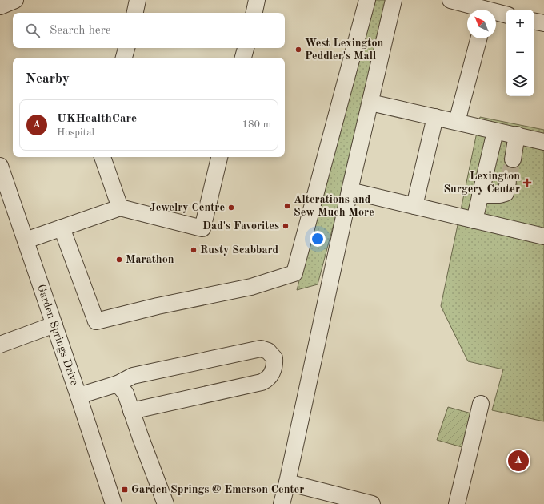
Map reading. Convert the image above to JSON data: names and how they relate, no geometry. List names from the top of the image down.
{
  "streets": {
    "street": ["Garden Springs Drive"]
  },
  "places": {
    "other": [
      "West Lexington Peddler's Mall",
      "Alterations and Sew Much More",
      "Jewelry Centre",
      "Dad's Favorites",
      "Rusty Scabbard",
      "Marathon"
    ],
    "health": ["Lexington Surgery Center"],
    "transit": ["Garden Springs @ Emerson Center"]
  },
  "north": "top left",
  "page": {
    "map_buttons": ["+", "−"],
    "search": "Search here",
    "heading": "Nearby",
    "list": [
      {
        "mark": "A",
        "name": "UKHealthCare",
        "note": "Hospital",
        "value": "180 m"
      }
    ],
    "pins": "A"
  }
}
